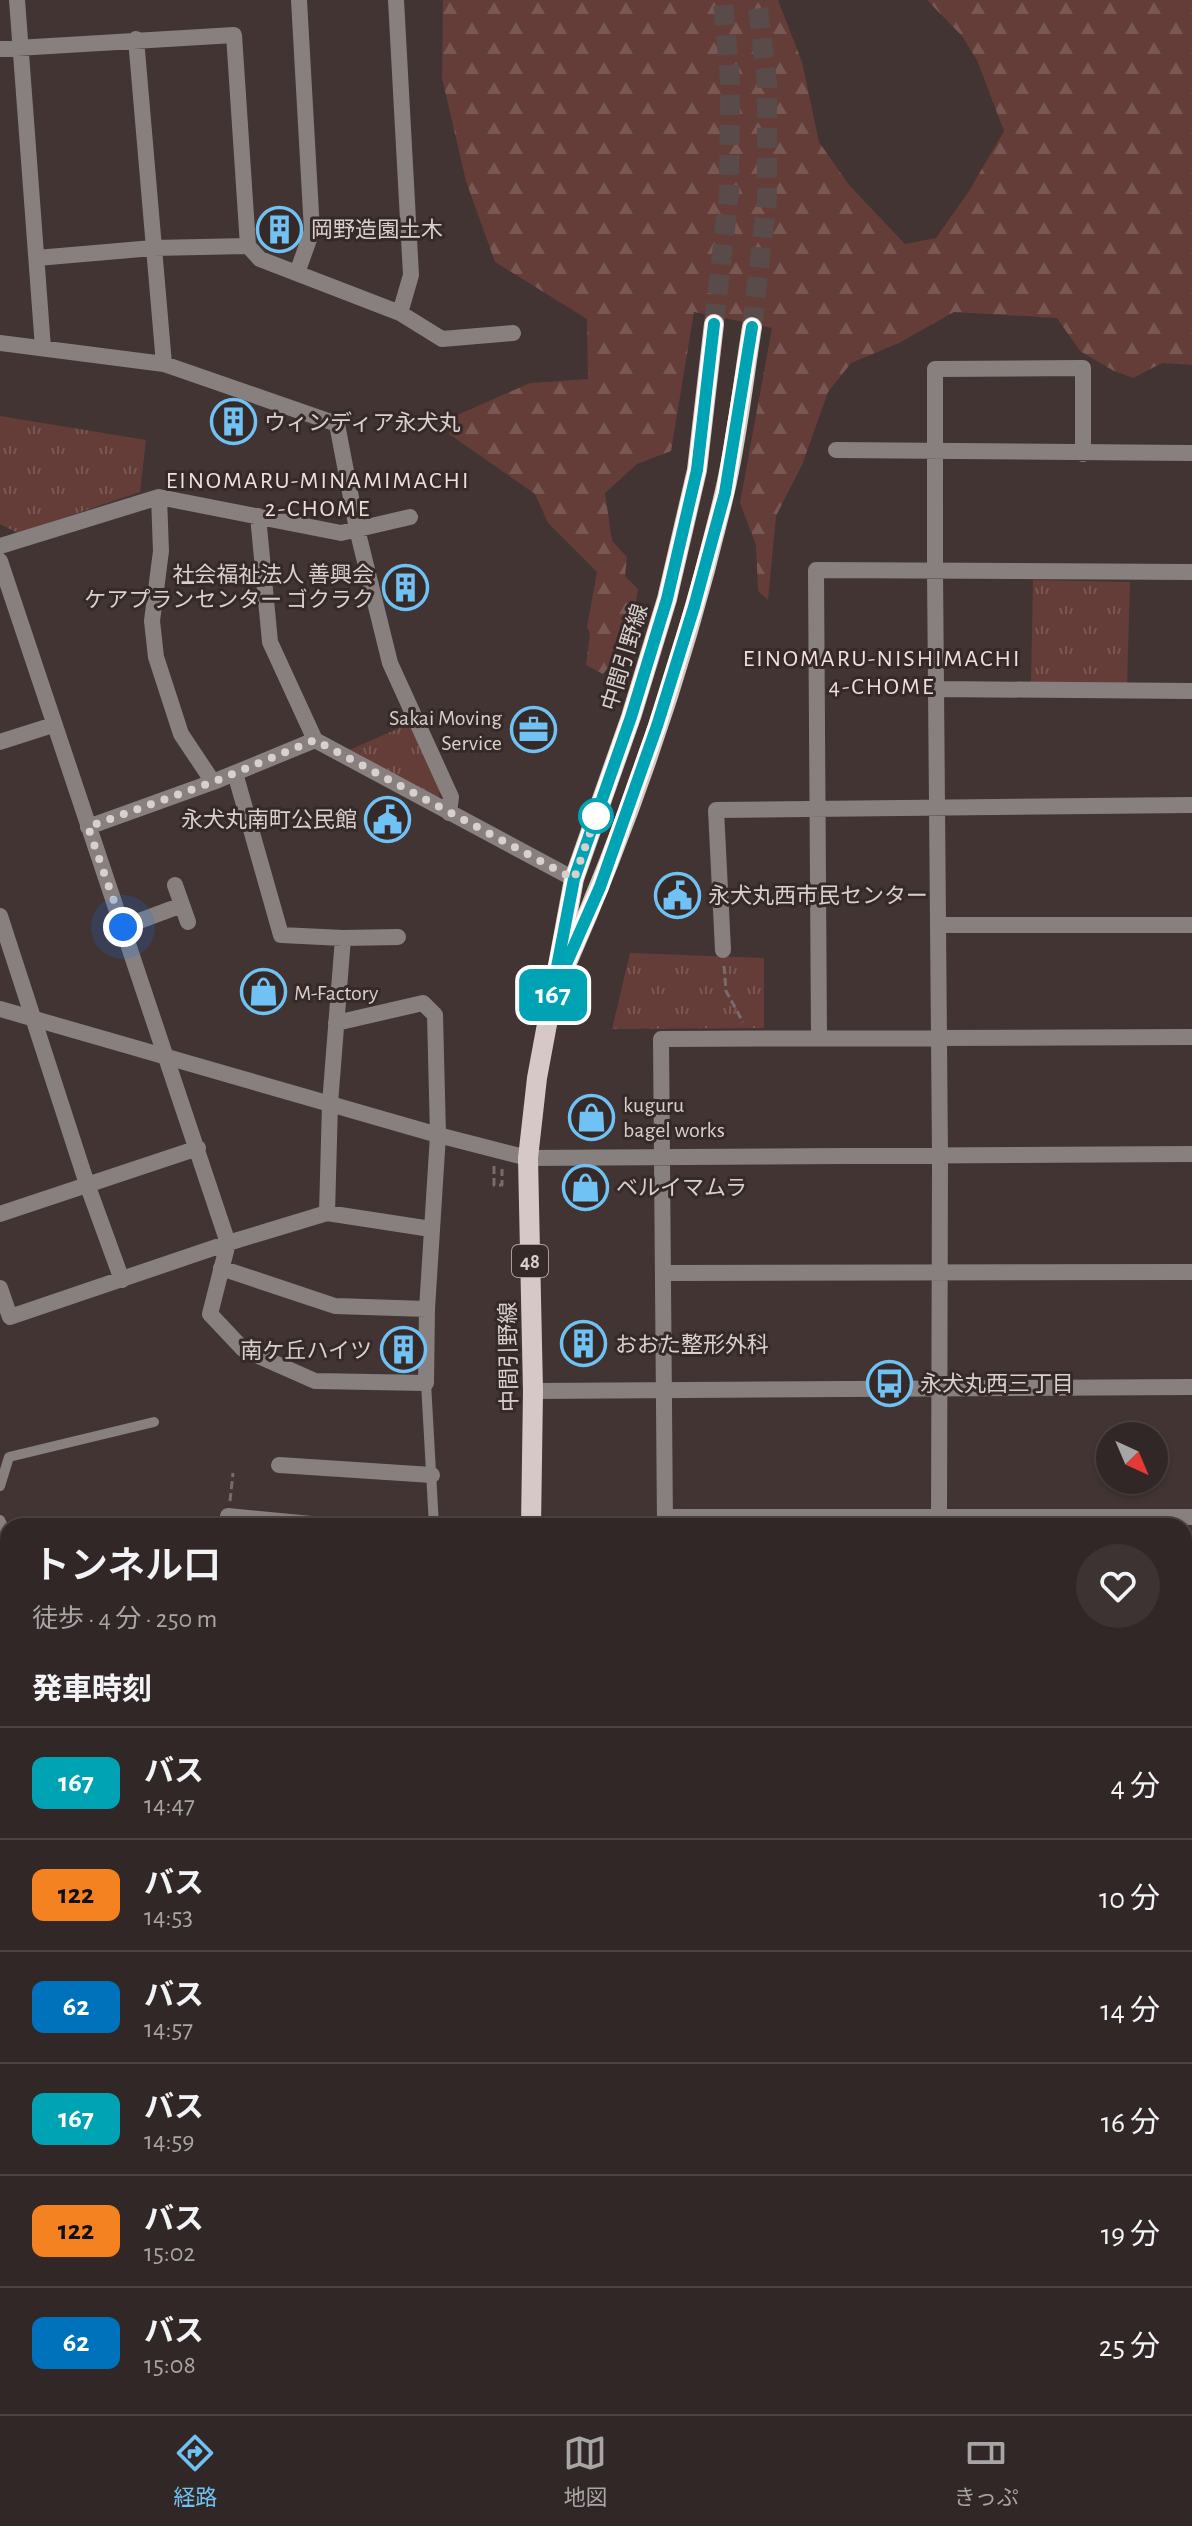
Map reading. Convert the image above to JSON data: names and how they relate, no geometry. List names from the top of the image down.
{
  "streets": {
    "main road": ["中間引野線", "48"]
  },
  "districts": ["EINOMARU-MINAMIMACHI 2-CHOME", "EINOMARU-NISHIMACHI 4-CHOME"],
  "places": {
    "building": [
      "岡野造園土木",
      "ウィンディア永犬丸",
      "社会福祉法人 善興会 ケアプランセンター ゴクラク",
      "おおた整形外科",
      "南ケ丘ハイツ"
    ],
    "office": ["Sakai Moving Service"],
    "public building": ["永犬丸南町公民館", "永犬丸西市民センター"],
    "shop": ["M-Factory", "kuguru bagel works", "ベルイマムラ"],
    "bus stop": ["永犬丸西三丁目"]
  },
  "lines": ["bus line 167"],
  "north": "bottom right",
  "page": {
    "on_map": "167",
    "heading": [
      ["トンネル口", "徒歩 · 4 分 · 250 m"],
      "発車時刻"
    ],
    "list": [
      {
        "mark": "167",
        "name": "バス",
        "note": "14:47",
        "value": "4 分"
      },
      {
        "mark": "122",
        "name": "バス",
        "note": "14:53",
        "value": "10 分"
      },
      {
        "mark": "62",
        "name": "バス",
        "note": "14:57",
        "value": "14 分"
      },
      {
        "mark": "167",
        "name": "バス",
        "note": "14:59",
        "value": "16 分"
      },
      {
        "mark": "122",
        "name": "バス",
        "note": "15:02",
        "value": "19 分"
      },
      {
        "mark": "62",
        "name": "バス",
        "note": "15:08",
        "value": "25 分"
      }
    ],
    "tabs": ["経路", "地図", "きっぷ"]
  }
}
